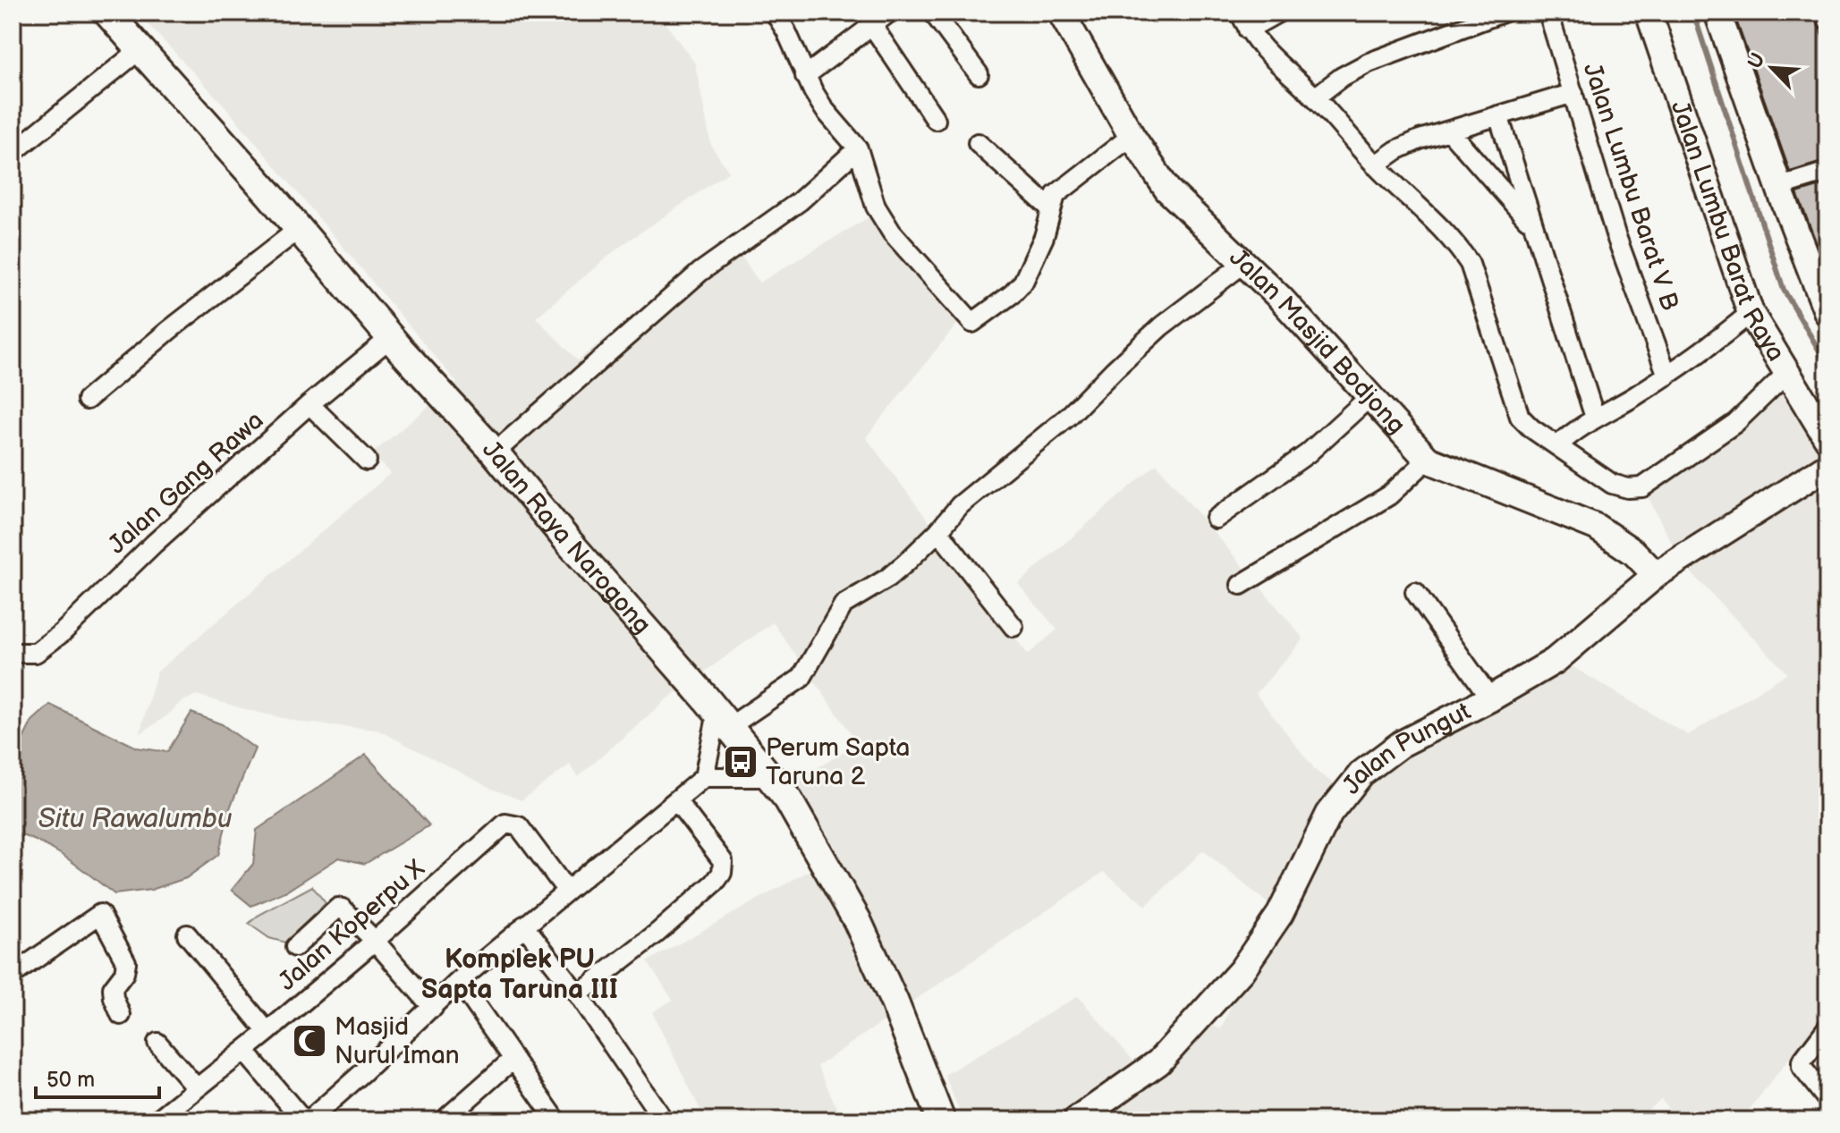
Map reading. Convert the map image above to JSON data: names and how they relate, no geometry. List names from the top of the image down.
{
  "streets": {
    "main road": ["Jalan Raya Narogong"],
    "street": [
      "Jalan Lumbu Barat V B",
      "Jalan Lumbu Barat Raya",
      "Jalan Masjid Bodjong",
      "Jalan Gang Rawa",
      "Jalan Pungut",
      "Jalan Koperpu X"
    ]
  },
  "crossings": [
    ["Jalan Masjid Bodjong", "Jalan Pungut"],
    ["Jalan Gang Rawa", "Jalan Raya Narogong"]
  ],
  "districts": ["Komplek PU Sapta Taruna III"],
  "water": ["Situ Rawalumbu"],
  "places": {
    "bus stop": ["Perum Sapta Taruna 2"],
    "mosque": ["Masjid Nurul Iman"]
  },
  "scale_bar": "50 m",
  "north": "top left"
}
